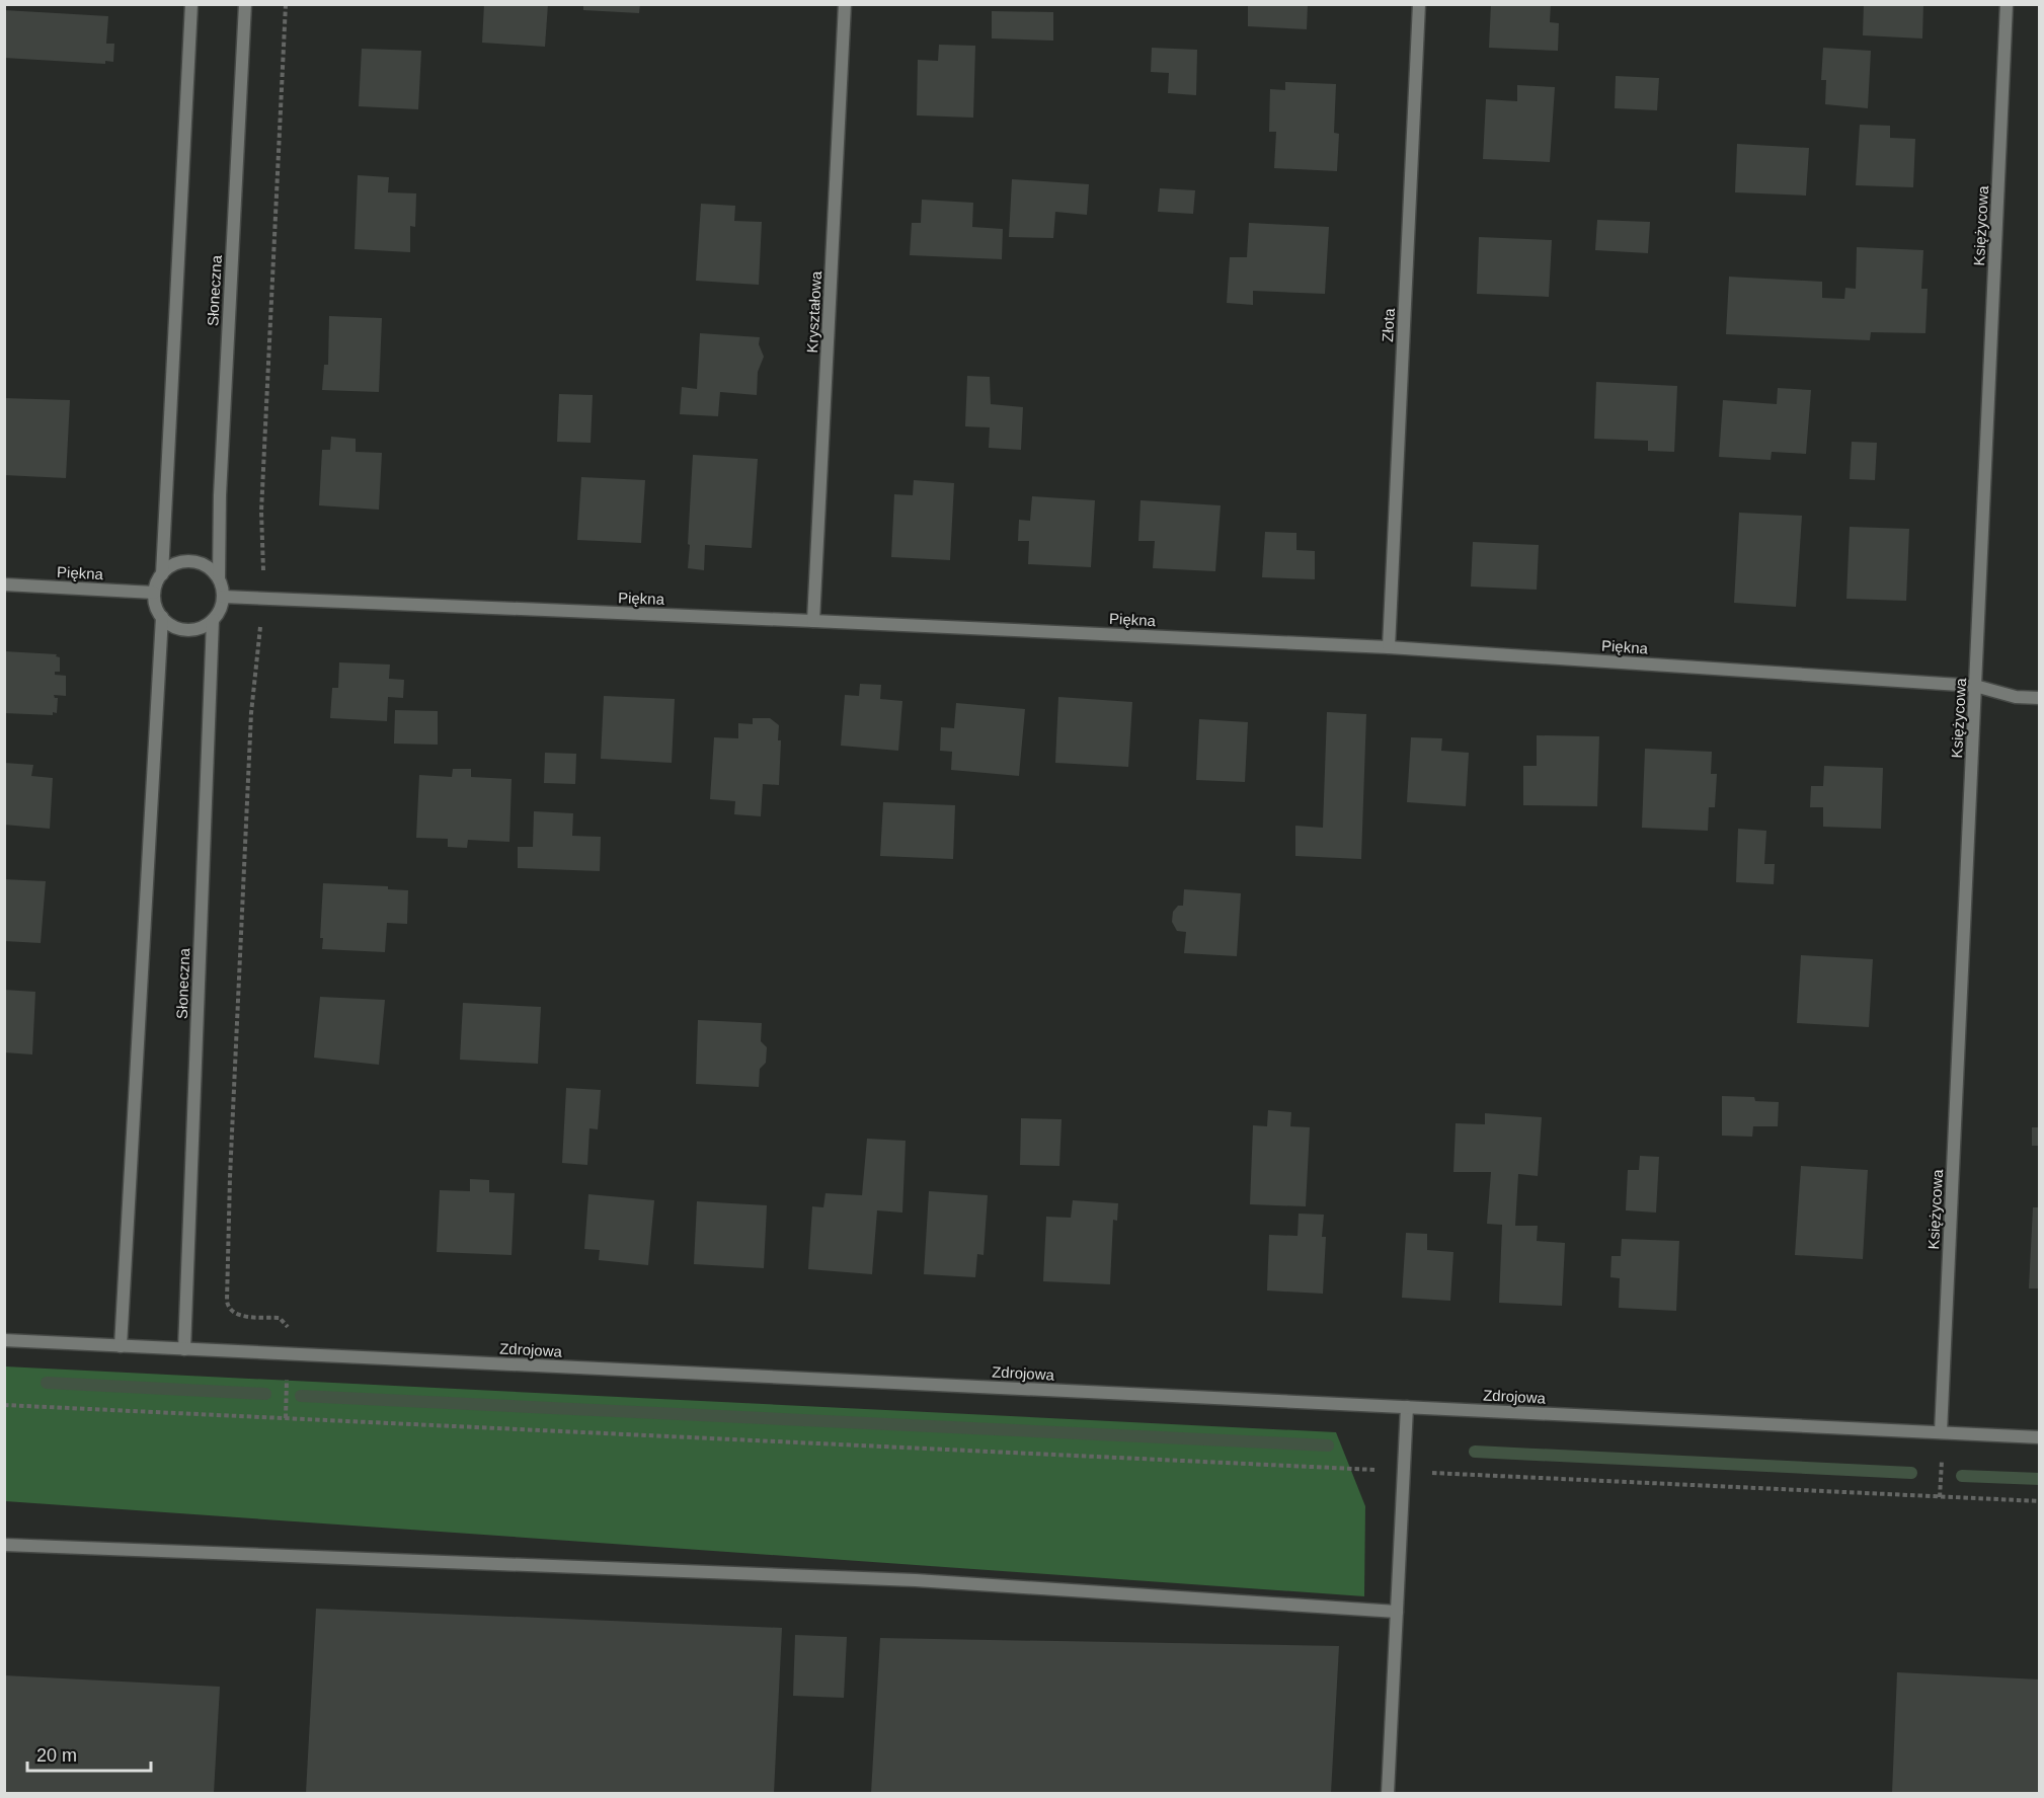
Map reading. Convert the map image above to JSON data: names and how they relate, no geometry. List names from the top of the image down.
{
  "streets": {
    "street": [
      "Księżycowa",
      "Słoneczna",
      "Kryształowa",
      "Złota",
      "Piękna",
      "Zdrojowa"
    ]
  },
  "crossings": [
    ["Księżycowa", "Piękna"],
    ["Księżycowa", "Zdrojowa"],
    ["Słoneczna", "Piękna"],
    ["Słoneczna", "Zdrojowa"],
    ["Kryształowa", "Piękna"],
    ["Złota", "Piękna"]
  ],
  "scale_bar": "20 m"
}
